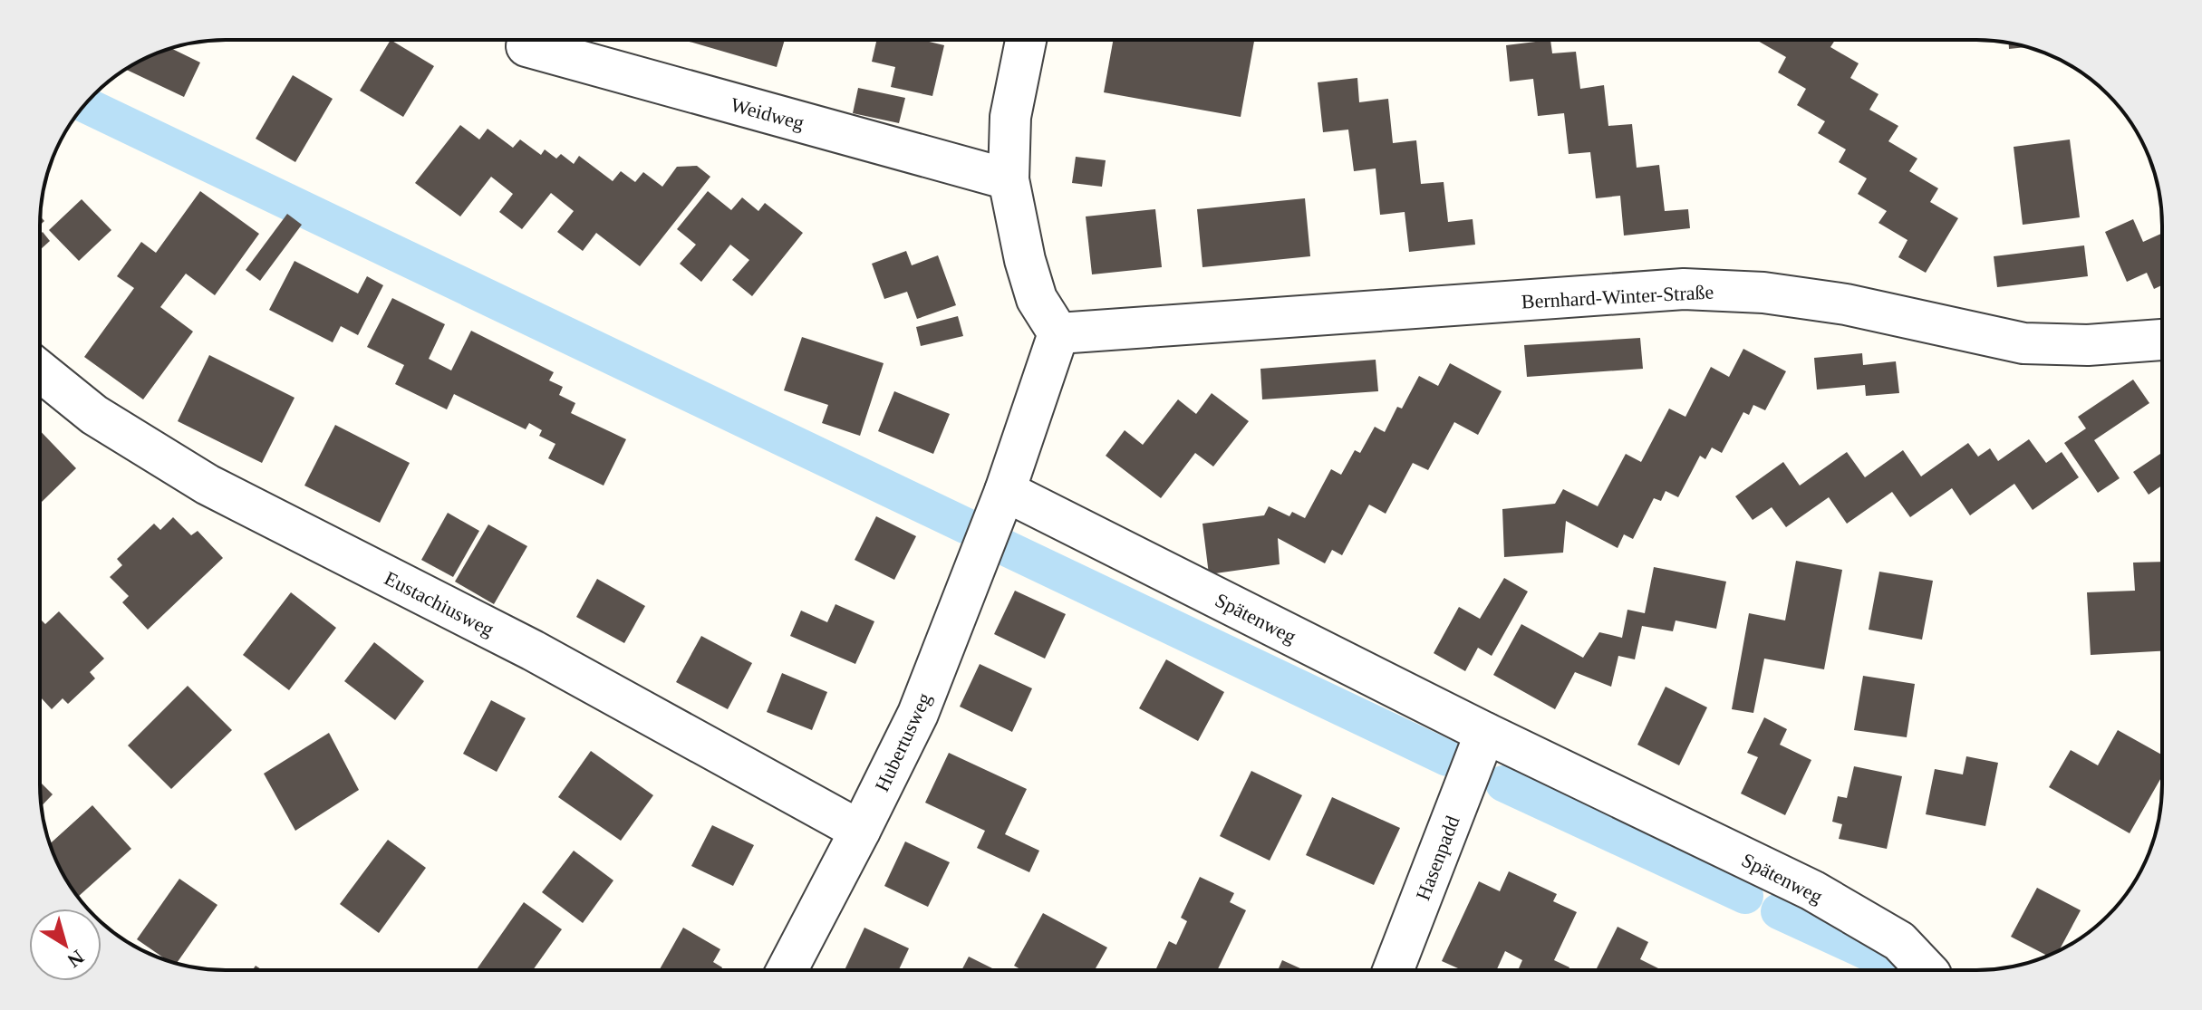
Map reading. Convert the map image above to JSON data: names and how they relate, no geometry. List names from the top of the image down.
{
  "streets": {
    "street": [
      "Weidweg",
      "Bernhard-Winter-Straße",
      "Eustachiusweg",
      "Spätenweg",
      "Hubertusweg",
      "Hasenpadd"
    ]
  },
  "crossings": [
    ["Eustachiusweg", "Hubertusweg"],
    ["Spätenweg", "Hubertusweg"],
    ["Spätenweg", "Hasenpadd"]
  ],
  "north": "bottom right"
}
